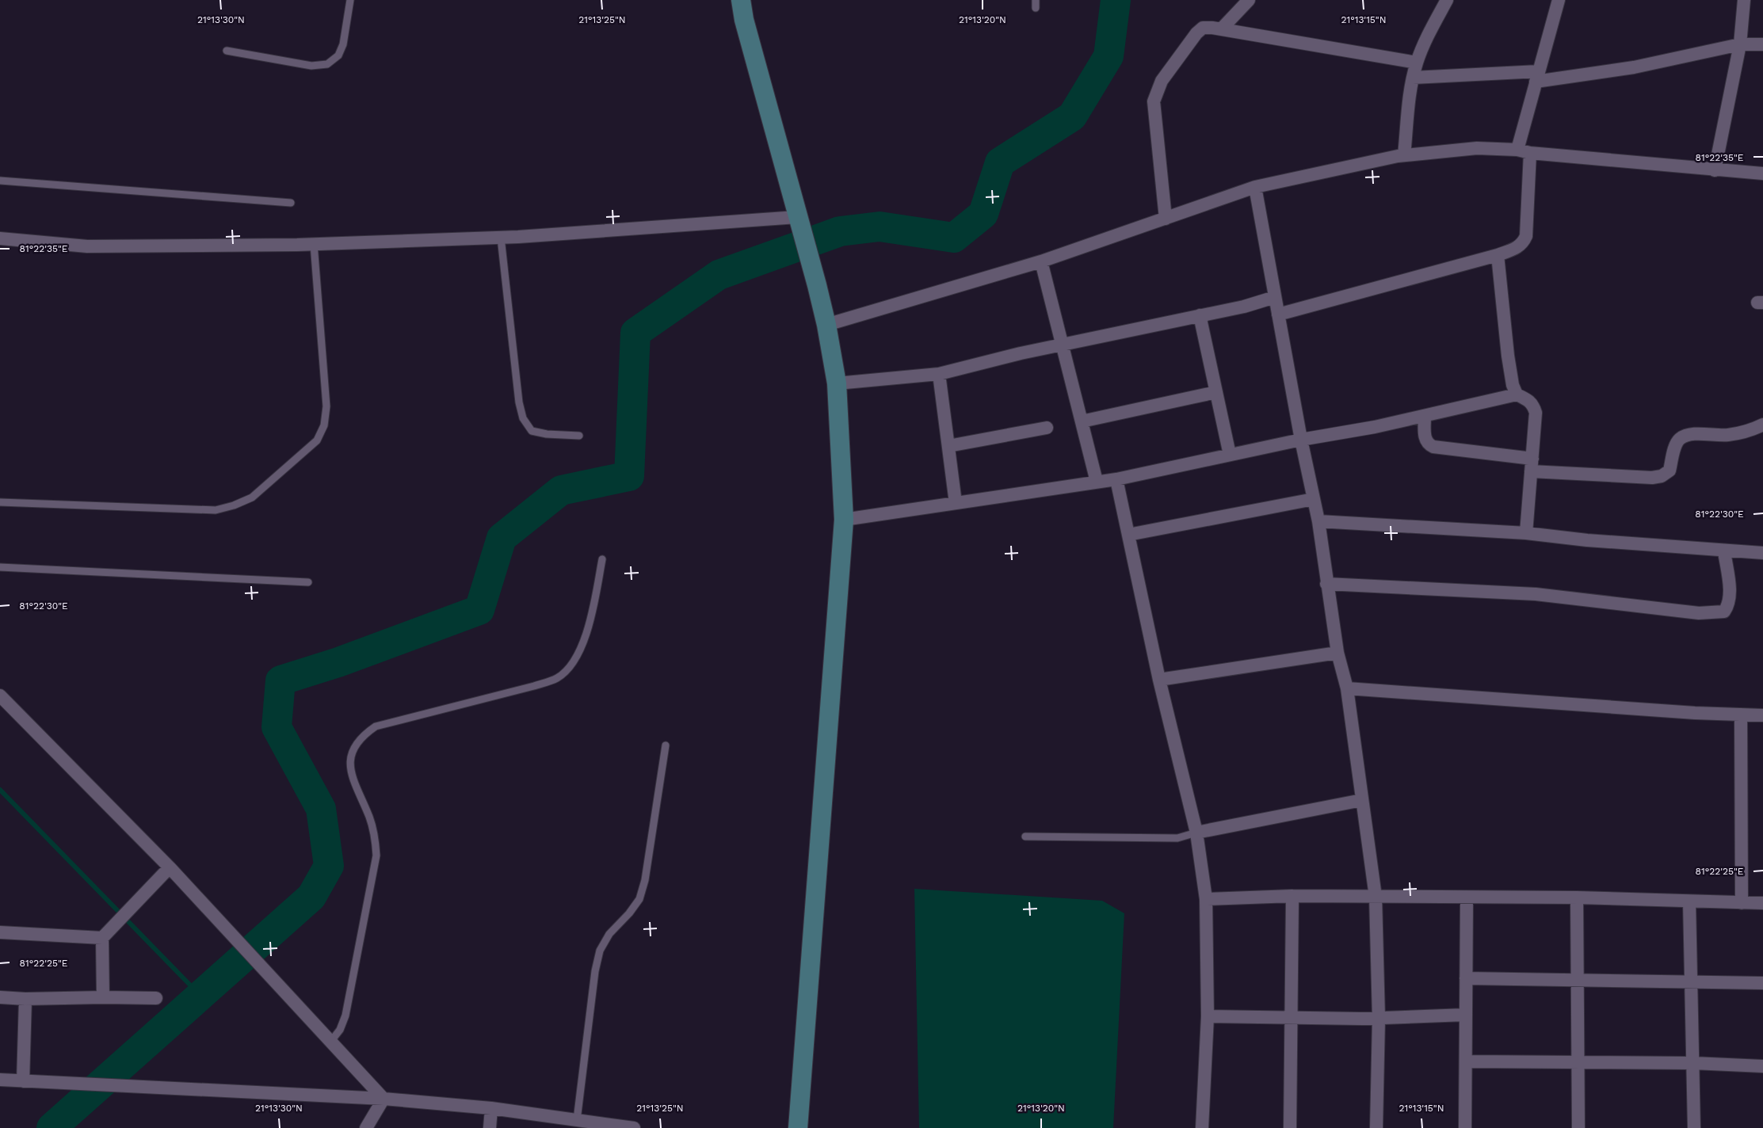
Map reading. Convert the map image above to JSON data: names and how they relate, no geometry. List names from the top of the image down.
{
  "coordinates": [
    "21°13'30\"N",
    "21°13'25\"N",
    "21°13'20\"N",
    "21°13'15\"N",
    "81°22'35\"E",
    "81°22'30\"E",
    "81°22'25\"E"
  ]
}
